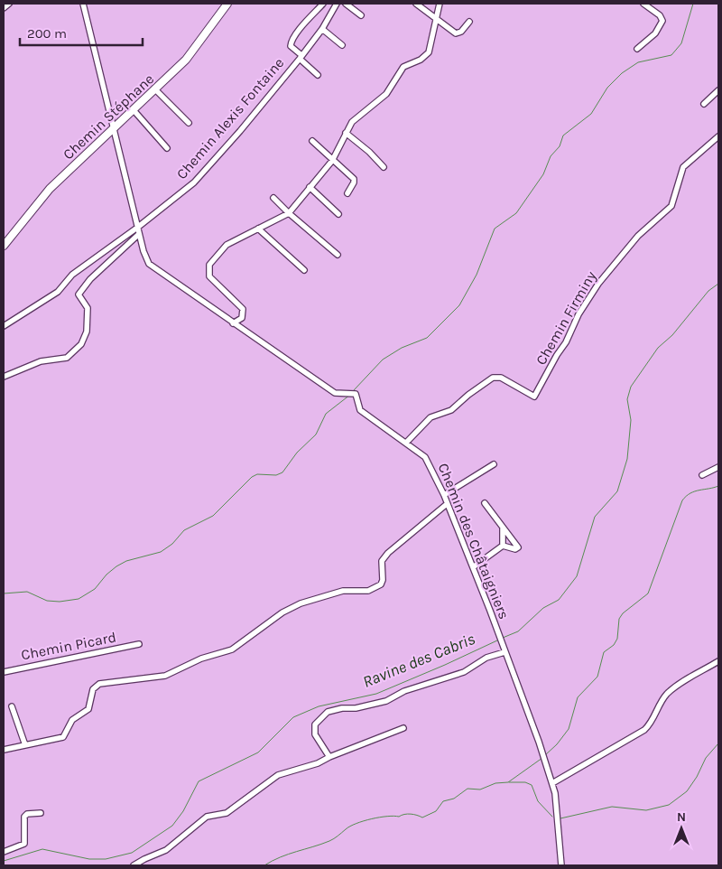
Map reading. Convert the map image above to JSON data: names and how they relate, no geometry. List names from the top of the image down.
{
  "streets": {
    "main road": ["Chemin Stéphane"],
    "street": [
      "Chemin Alexis Fontaine",
      "Chemin Firminy",
      "Chemin des Châtaigniers",
      "Chemin Picard"
    ]
  },
  "crossings": [
    ["Chemin Stéphane", "Chemin des Châtaigniers"],
    ["Chemin Alexis Fontaine", "Chemin des Châtaigniers"],
    ["Chemin Firminy", "Chemin des Châtaigniers"]
  ],
  "water": ["Ravine des Cabris"],
  "scale_bar": "200 m",
  "north": "top"
}
